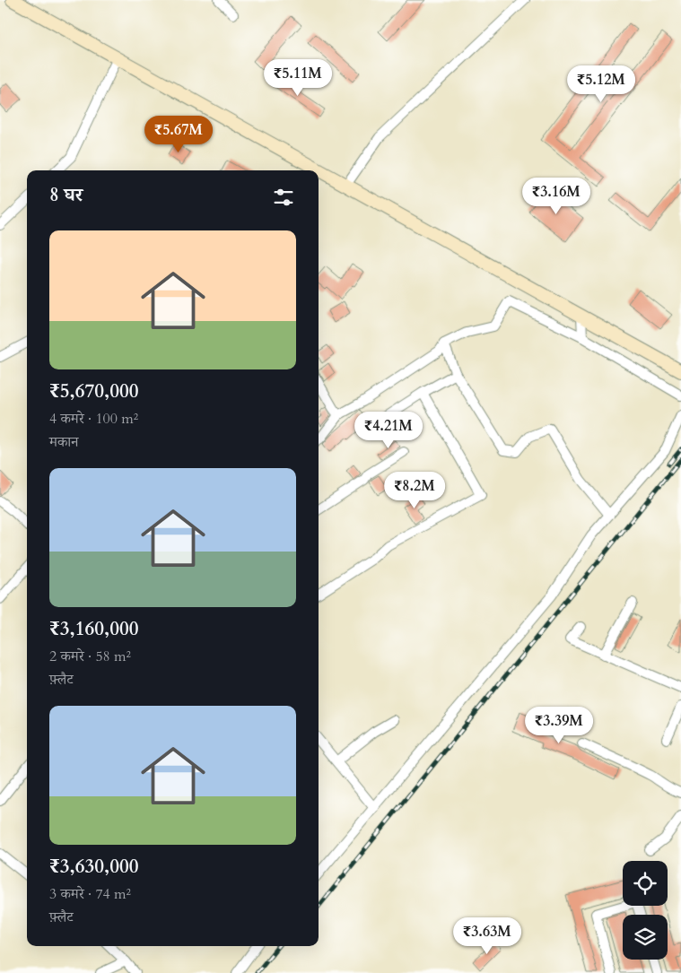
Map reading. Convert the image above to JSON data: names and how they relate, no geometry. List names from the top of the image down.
{
  "page": {
    "price": [
      "₹5.11M",
      "₹5.12M",
      "₹5.67M",
      "₹3.16M",
      "₹4.21M",
      "₹8.2M",
      "₹3.39M",
      "₹3.63M"
    ],
    "heading": "8 घर",
    "list": [
      {
        "name": "₹5,670,000",
        "note": "4 कमरे · 100 m² · मकान"
      },
      {
        "name": "₹3,160,000",
        "note": "2 कमरे · 58 m² · फ़्लैट"
      },
      {
        "name": "₹3,630,000",
        "note": "3 कमरे · 74 m² · फ़्लैट"
      }
    ]
  }
}
